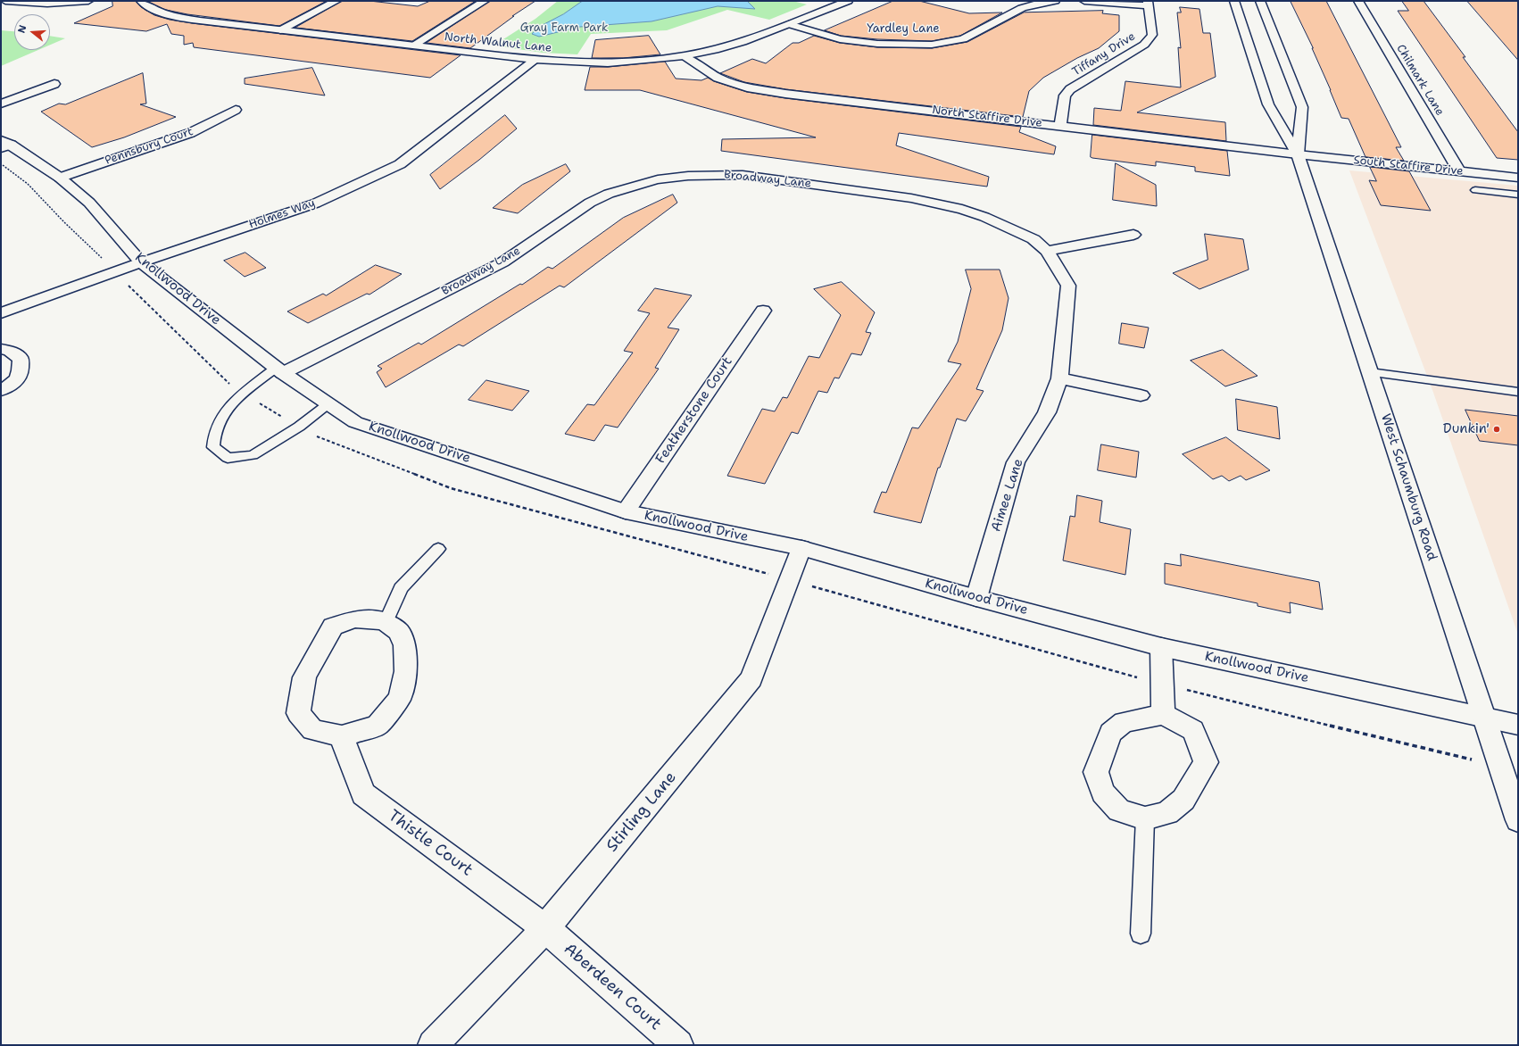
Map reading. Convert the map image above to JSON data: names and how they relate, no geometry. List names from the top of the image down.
{
  "streets": {
    "street": [
      "Yardley Lane",
      "North Walnut Lane",
      "Tiffany Drive",
      "Chilmark Lane",
      "North Staffire Drive",
      "Pennsbury Court",
      "South Staffire Drive",
      "Broadway Lane",
      "Holmes Way",
      "Knollwood Drive",
      "Featherstone Court",
      "West Schaumburg Road",
      "Aimee Lane",
      "Stirling Lane",
      "Thistle Court",
      "Aberdeen Court"
    ]
  },
  "crossings": [
    ["Yardley Lane", "North Walnut Lane"],
    ["North Walnut Lane", "North Staffire Drive"],
    ["North Walnut Lane", "Holmes Way"],
    ["Tiffany Drive", "North Staffire Drive"],
    ["Chilmark Lane", "South Staffire Drive"],
    ["North Staffire Drive", "South Staffire Drive"],
    ["North Staffire Drive", "West Schaumburg Road"],
    ["Pennsbury Court", "Knollwood Drive"],
    ["South Staffire Drive", "West Schaumburg Road"],
    ["Broadway Lane", "Knollwood Drive"],
    ["Broadway Lane", "Aimee Lane"],
    ["Holmes Way", "Knollwood Drive"],
    ["Knollwood Drive", "Featherstone Court"],
    ["Knollwood Drive", "West Schaumburg Road"],
    ["Knollwood Drive", "Aimee Lane"],
    ["Knollwood Drive", "Stirling Lane"],
    ["Stirling Lane", "Thistle Court"],
    ["Stirling Lane", "Aberdeen Court"],
    ["Thistle Court", "Aberdeen Court"]
  ],
  "parks": ["Gray Farm Park"],
  "places": ["Dunkin'"],
  "north": "left"
}
